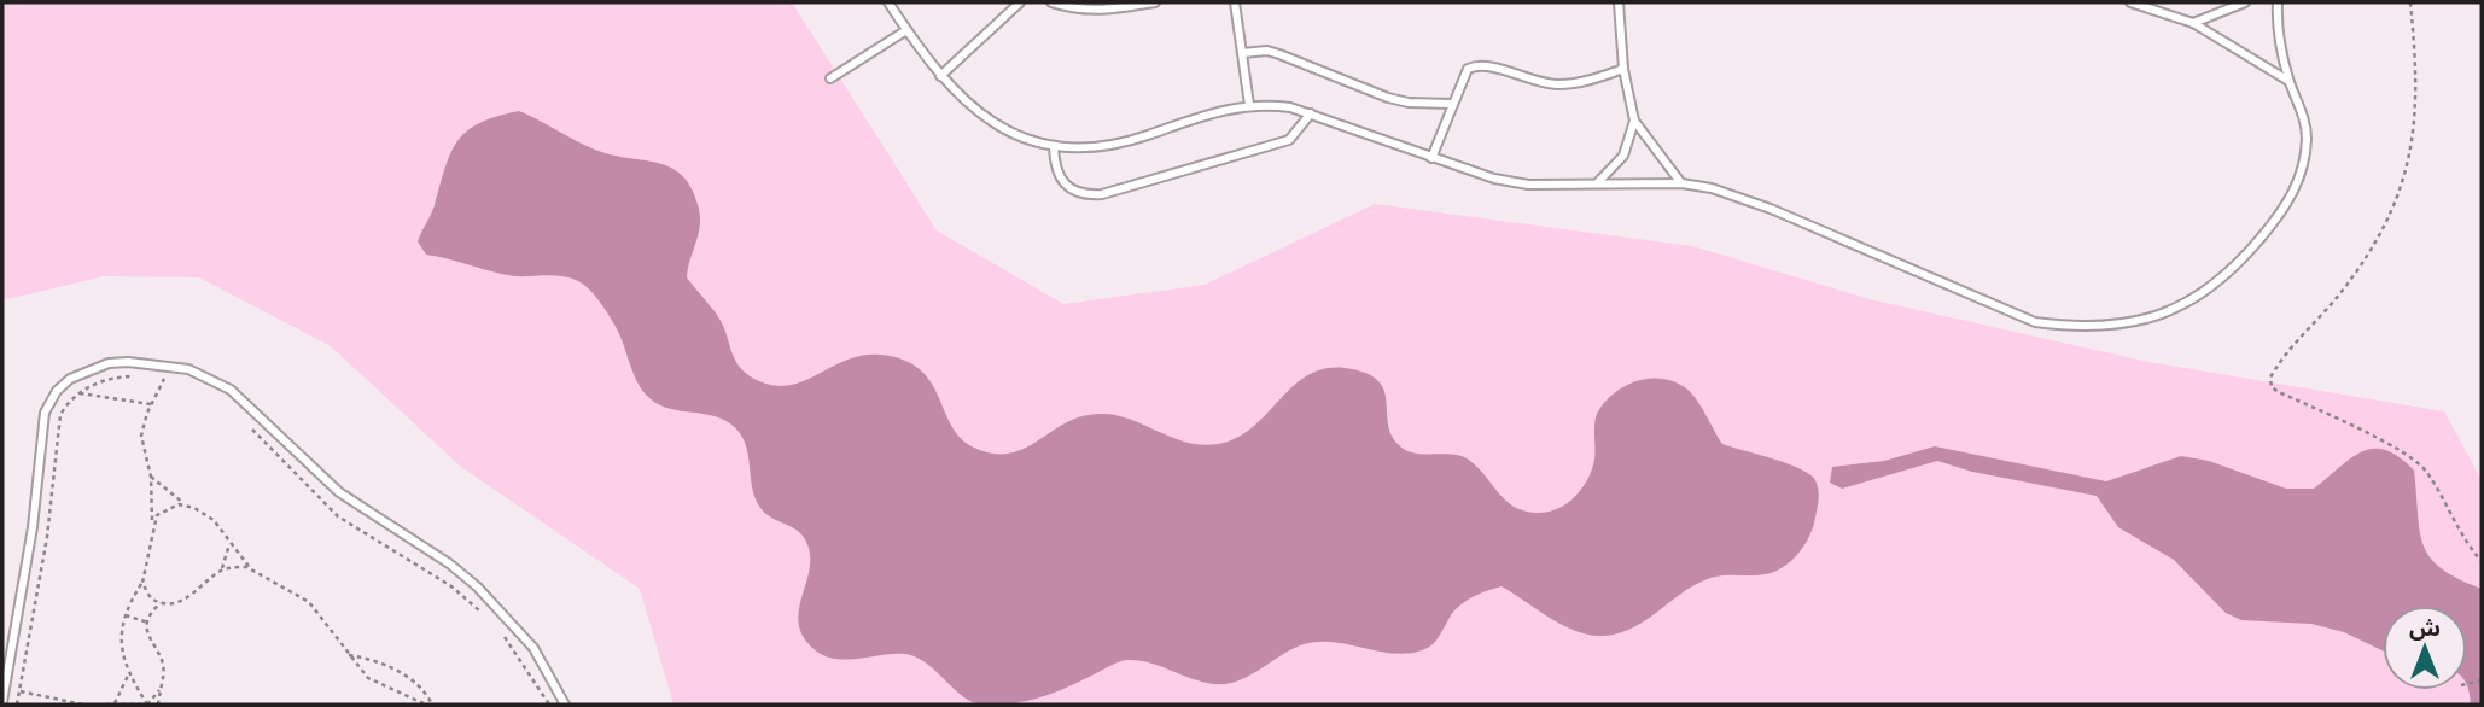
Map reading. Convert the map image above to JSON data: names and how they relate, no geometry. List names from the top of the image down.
{
  "north": "top"
}
